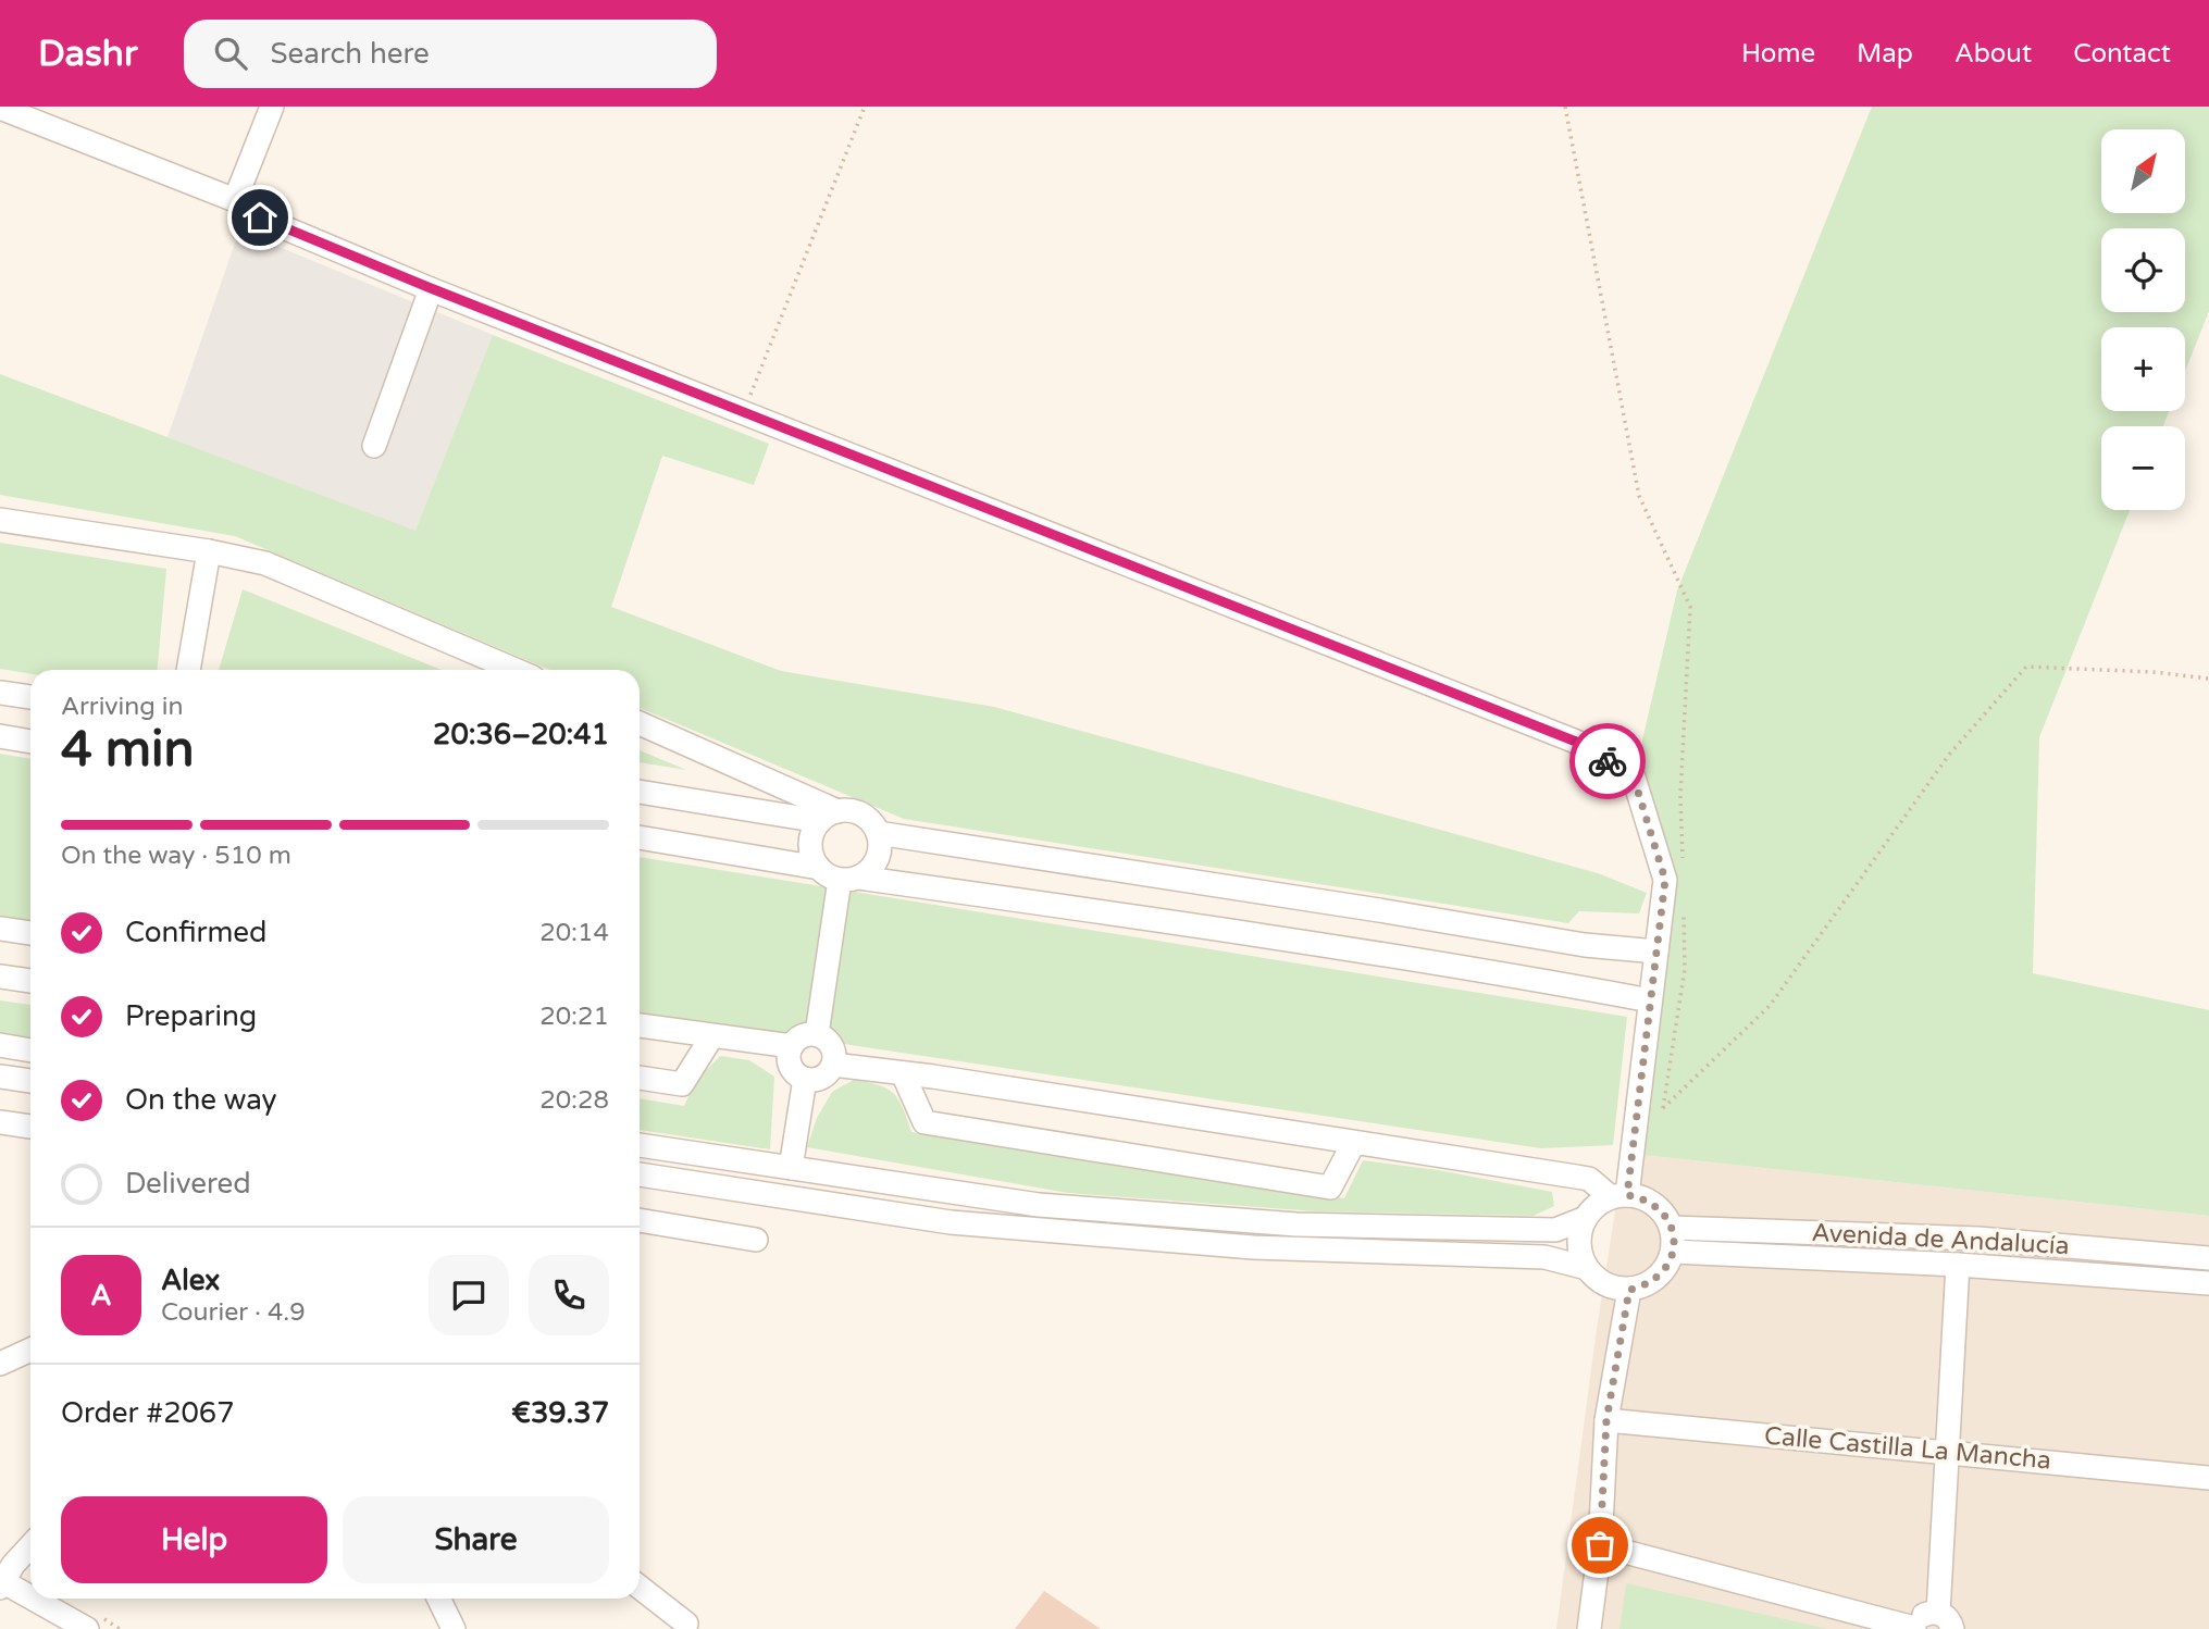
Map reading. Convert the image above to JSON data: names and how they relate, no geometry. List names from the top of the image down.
{
  "streets": {
    "street": ["Avenida de Andalucía", "Calle Castilla La Mancha"]
  },
  "north": "top right",
  "page": {
    "header": "Dashr",
    "search": "Search here",
    "nav": [
      "Home",
      "Map",
      "About",
      "Contact"
    ],
    "map_buttons": ["+", "−"],
    "heading": ["4 min", "Arriving in", "20:36–20:41"],
    "panel": [
      "Alex",
      "Courier · 4.9",
      "Order #2067",
      "€39.37"
    ],
    "bar": "On the way · 510 m",
    "list": [
      ["Confirmed", "20:14"],
      ["Preparing", "20:21"],
      ["On the way", "20:28"],
      "Delivered"
    ],
    "round": "A",
    "buttons": ["Help", "Share"]
  }
}
